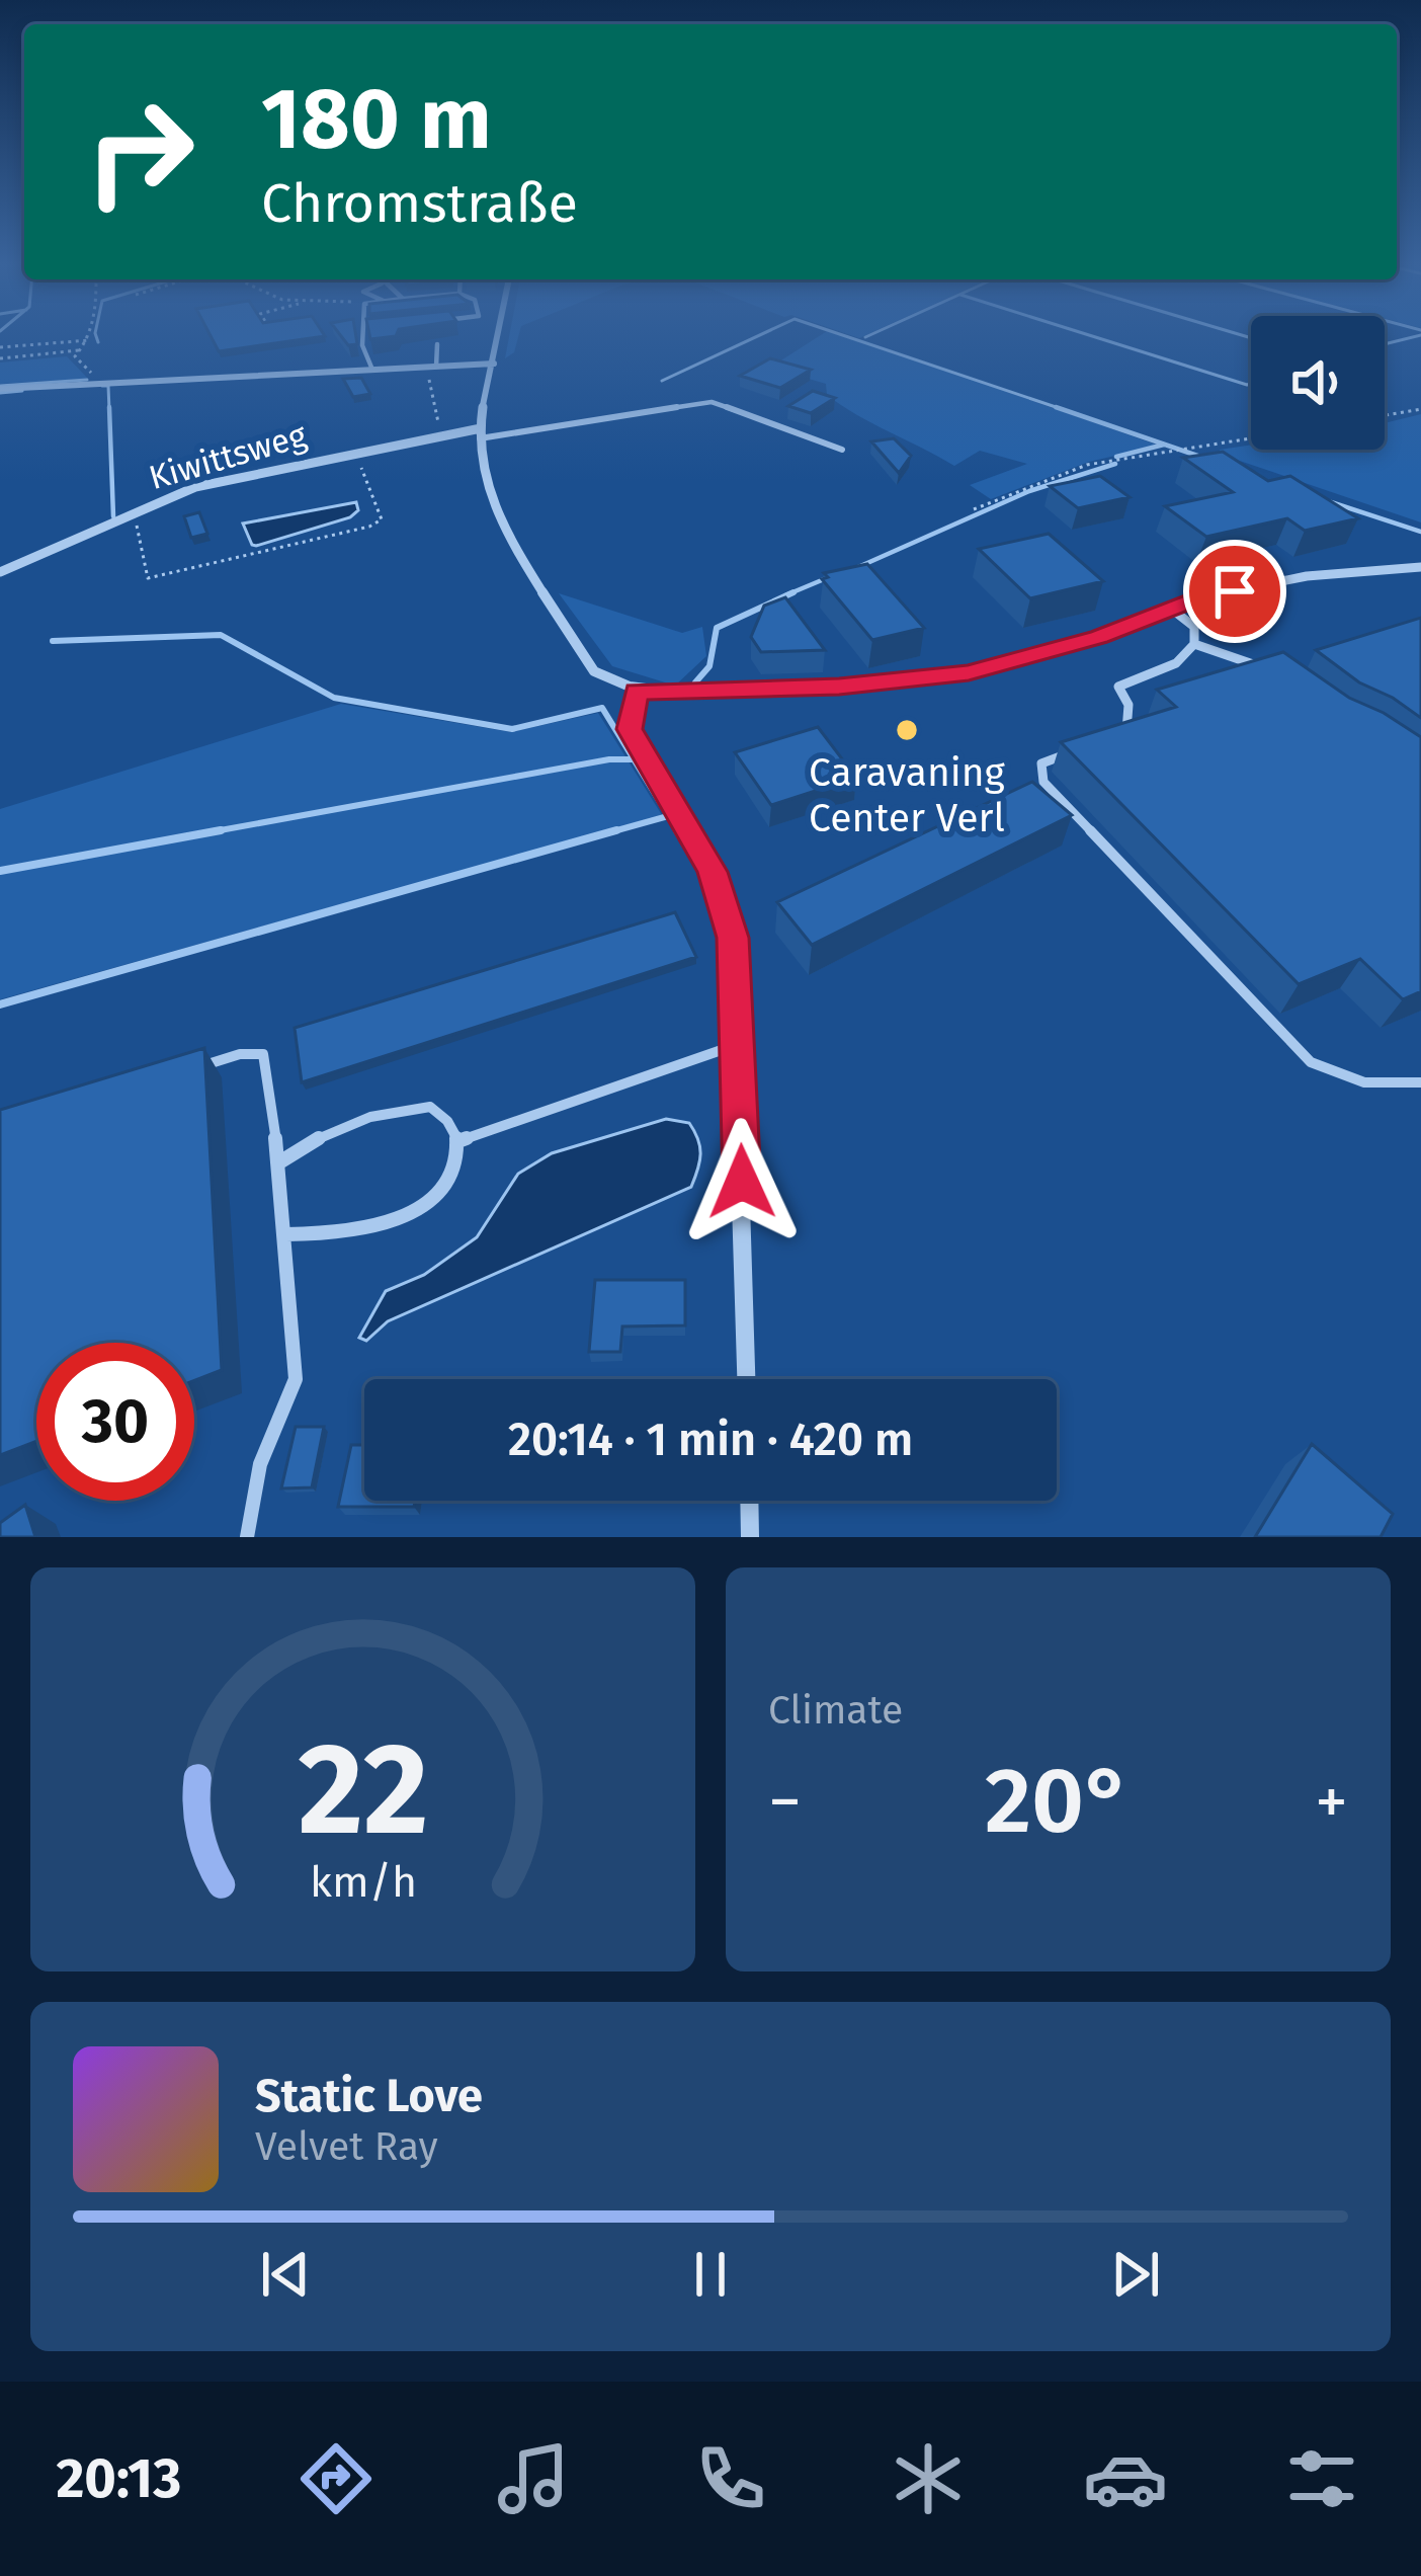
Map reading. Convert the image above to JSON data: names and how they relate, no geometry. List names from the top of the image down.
{
  "streets": {
    "street": ["Kiwittsweg"]
  },
  "places": ["Caravaning Center Verl"],
  "page": {
    "turn": ["180 m", "Chromstraße"],
    "limit": "30",
    "trip": "20:14 · 1 min · 420 m",
    "tile": "Climate",
    "heat": ["−", "20°", "+"],
    "song": ["Static Love", "Velvet Ray"],
    "tabs": "20:13",
    "gauge": ["22", "km/h"]
  }
}
